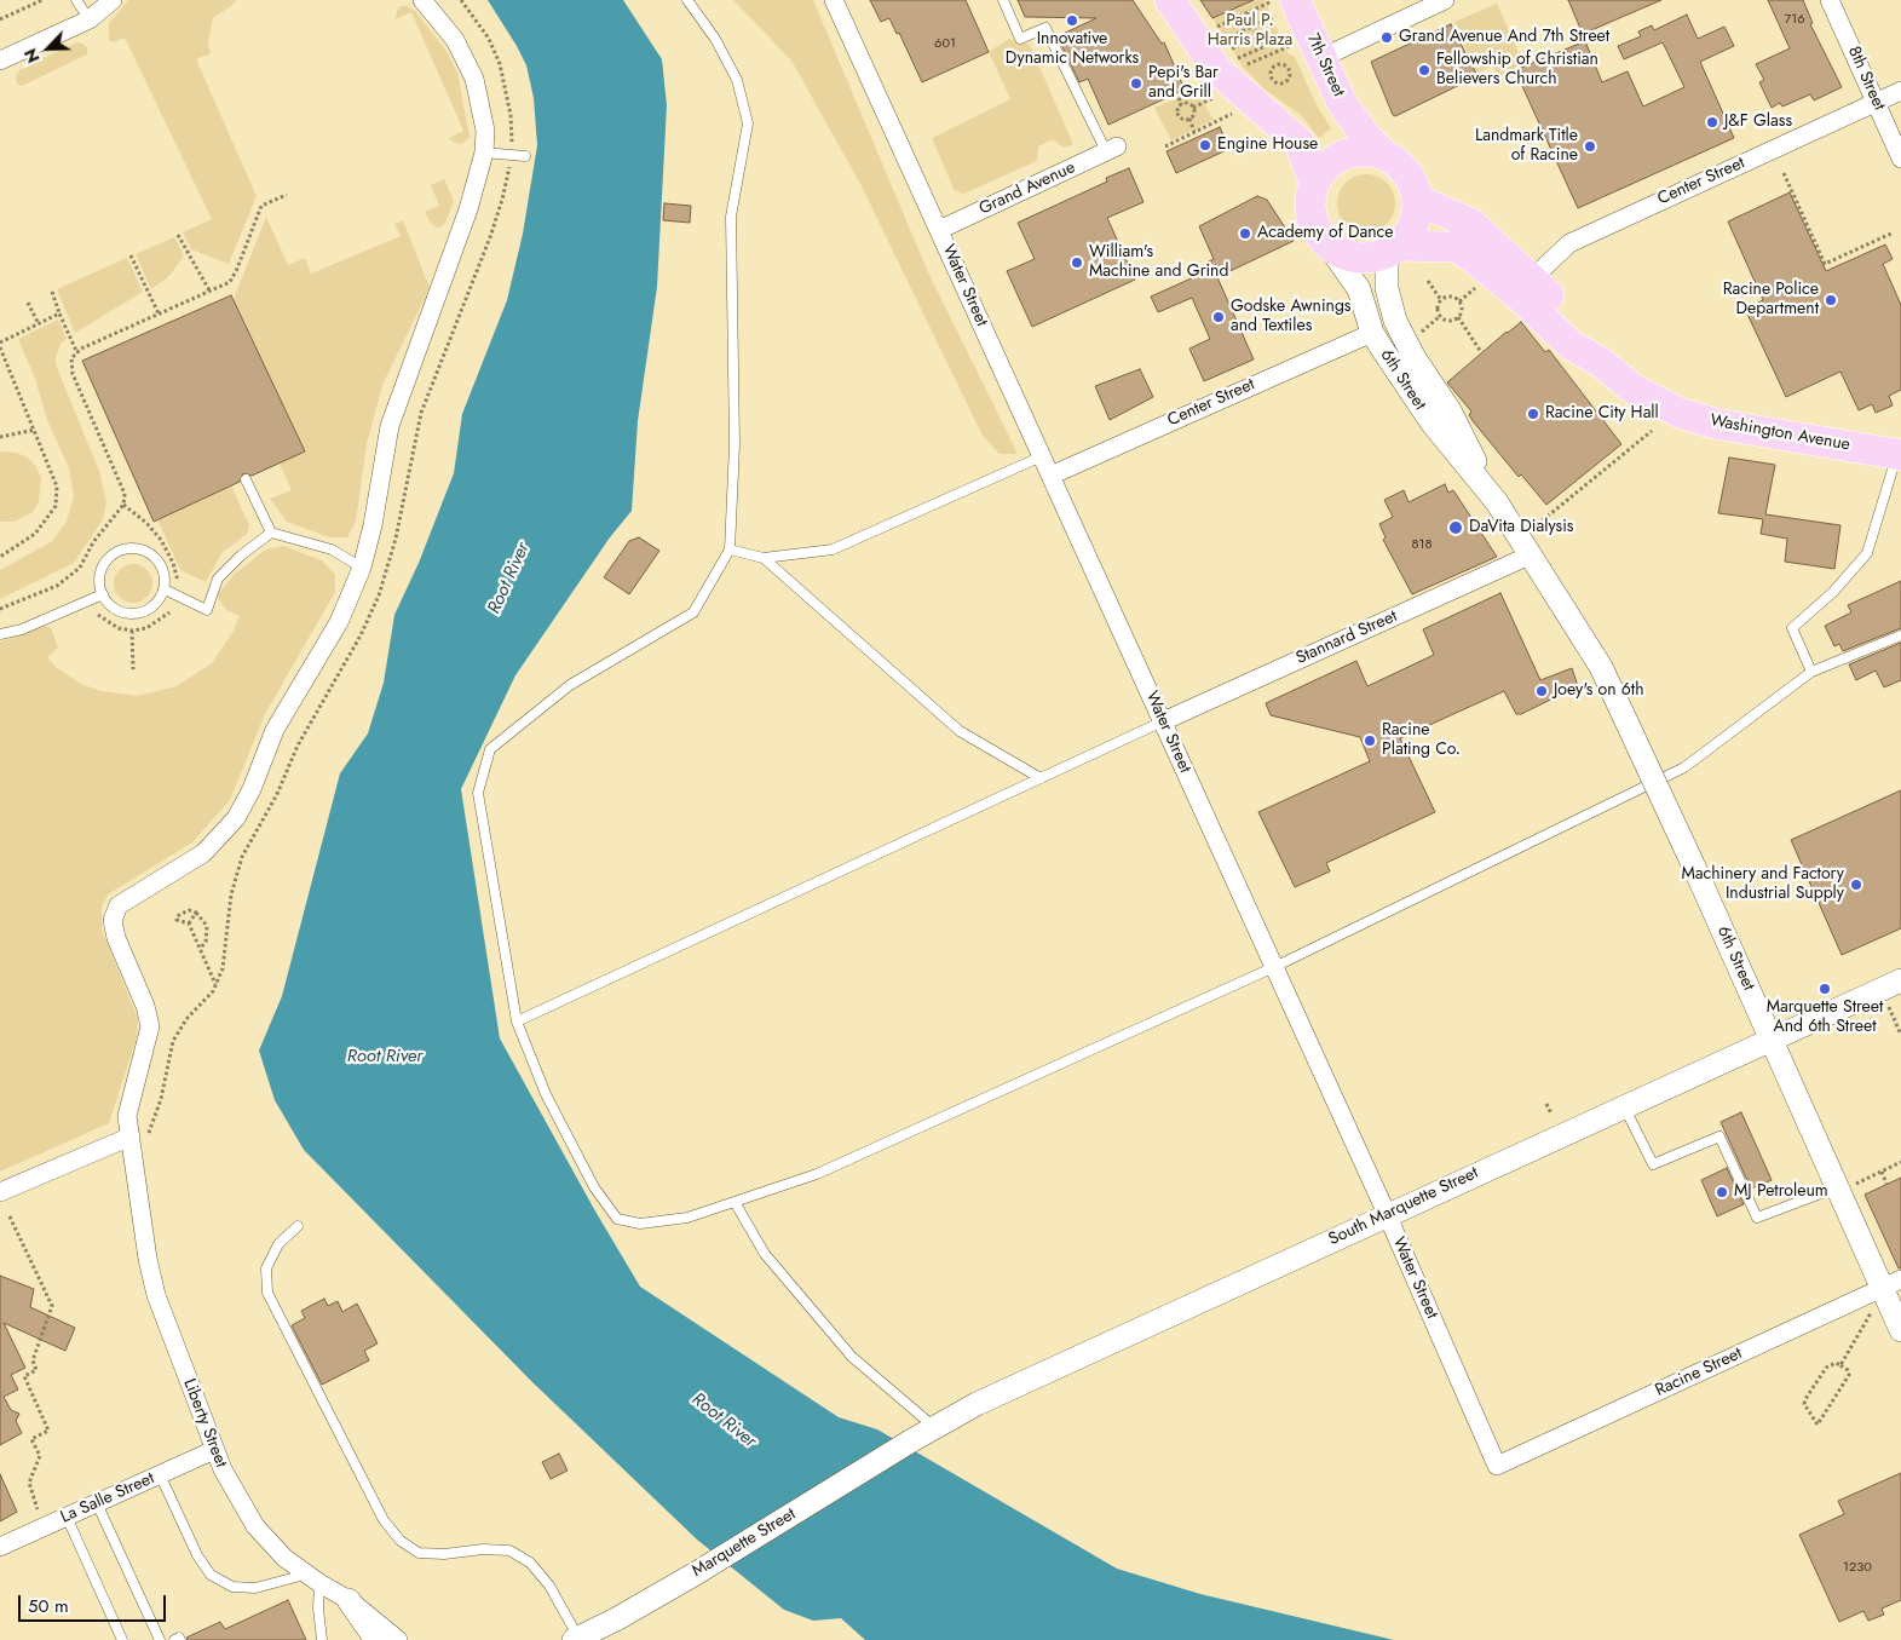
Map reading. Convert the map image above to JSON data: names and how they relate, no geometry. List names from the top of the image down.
{
  "streets": {
    "main road": ["7th Street", "Washington Avenue"],
    "street": [
      "8th Street",
      "Center Street",
      "Grand Avenue",
      "Water Street",
      "6th Street",
      "Stannard Street",
      "South Marquette Street",
      "Racine Street",
      "Liberty Street",
      "La Salle Street",
      "Marquette Street"
    ]
  },
  "crossings": [
    ["7th Street", "6th Street"],
    ["7th Street", "Washington Avenue"],
    ["8th Street", "Center Street"],
    ["Center Street", "Water Street"],
    ["Center Street", "6th Street"],
    ["Center Street", "Washington Avenue"],
    ["Grand Avenue", "Water Street"],
    ["Water Street", "Stannard Street"],
    ["Water Street", "South Marquette Street"],
    ["Water Street", "Racine Street"],
    ["6th Street", "Washington Avenue"],
    ["6th Street", "Stannard Street"],
    ["6th Street", "South Marquette Street"],
    ["6th Street", "Racine Street"],
    ["South Marquette Street", "Marquette Street"],
    ["Liberty Street", "La Salle Street"]
  ],
  "water": ["Root River"],
  "parks": ["Paul P. Harris Plaza"],
  "places": [
    "Innovative Dynamic Networks",
    "Grand Avenue And 7th Street",
    "Fellowship of Christian Believers Church",
    "Pepi's Bar and Grill",
    "J&F Glass",
    "Engine House",
    "Landmark Title of Racine",
    "Academy of Dance",
    "William's Machine and Grind",
    "Racine Police Department",
    "Godske Awnings and Textiles",
    "Racine City Hall",
    "DaVita Dialysis",
    "Joey's on 6th",
    "Racine Plating Co.",
    "Machinery and Factory Industrial Supply",
    "Marquette Street And 6th Street",
    "MJ Petroleum"
  ],
  "house_numbers": [
    "716",
    "601",
    "818",
    "1230"
  ],
  "scale_bar": "50 m",
  "north": "bottom left"
}
